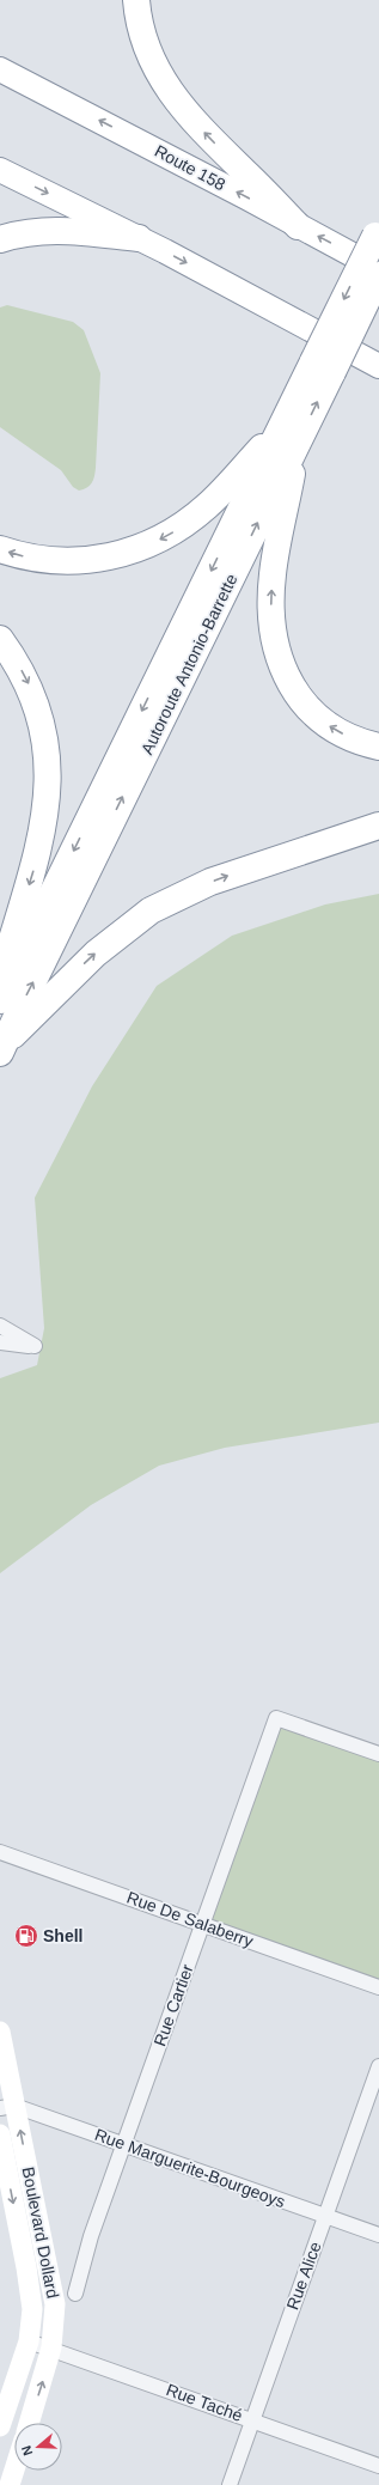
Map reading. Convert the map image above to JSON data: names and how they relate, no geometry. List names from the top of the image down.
{
  "streets": {
    "highway": ["Route 158", "Autoroute Antonio-Barrette"],
    "main road": ["Boulevard Dollard"],
    "street": [
      "Rue De Salaberry",
      "Rue Cartier",
      "Rue Marguerite-Bourgeoys",
      "Rue Alice",
      "Rue Taché"
    ]
  },
  "crossings": [
    ["Rue De Salaberry", "Rue Cartier"],
    ["Rue Cartier", "Rue Marguerite-Bourgeoys"],
    ["Rue Marguerite-Bourgeoys", "Boulevard Dollard"],
    ["Rue Marguerite-Bourgeoys", "Rue Alice"],
    ["Boulevard Dollard", "Rue Taché"],
    ["Rue Alice", "Rue Taché"]
  ],
  "places": {
    "fuel station": ["Shell"]
  },
  "north": "left"
}
